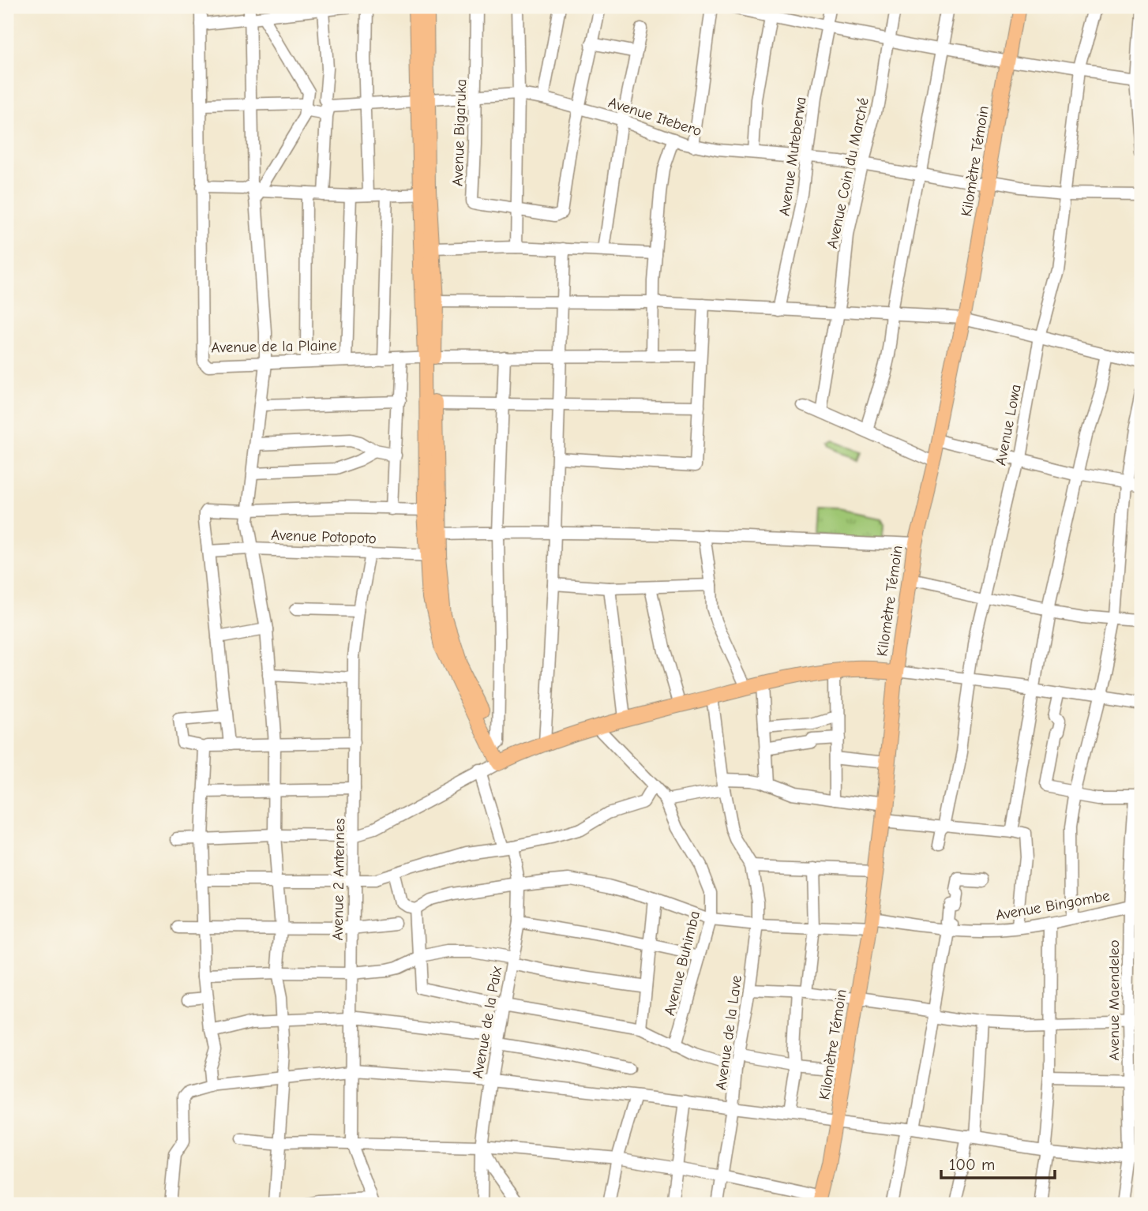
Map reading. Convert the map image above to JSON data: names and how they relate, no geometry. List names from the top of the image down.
{
  "streets": {
    "main road": ["Kilomètre Témoin"],
    "street": [
      "Avenue Itebero",
      "Avenue Bigaruka",
      "Avenue Muteberwa",
      "Avenue Coin du Marché",
      "Avenue de la Plaine",
      "Avenue Lowa",
      "Avenue Potopoto",
      "Avenue 2 Antennes",
      "Avenue Bingombe",
      "Avenue Buhimba",
      "Avenue Maendeleo",
      "Avenue de la Paix",
      "Avenue de la Lave"
    ]
  },
  "crossings": [
    ["Avenue Itebero", "Avenue Bigaruka"],
    ["Avenue Itebero", "Avenue Muteberwa"],
    ["Avenue Itebero", "Kilomètre Témoin"],
    ["Avenue Itebero", "Avenue Coin du Marché"],
    ["Avenue Itebero", "Avenue Lowa"],
    ["Kilomètre Témoin", "Avenue Bingombe"],
    ["Avenue Potopoto", "Avenue 2 Antennes"],
    ["Avenue Bingombe", "Avenue Buhimba"],
    ["Avenue Bingombe", "Avenue Maendeleo"],
    ["Avenue Bingombe", "Avenue de la Paix"],
    ["Avenue Bingombe", "Avenue de la Lave"]
  ],
  "scale_bar": "100 m"
}
